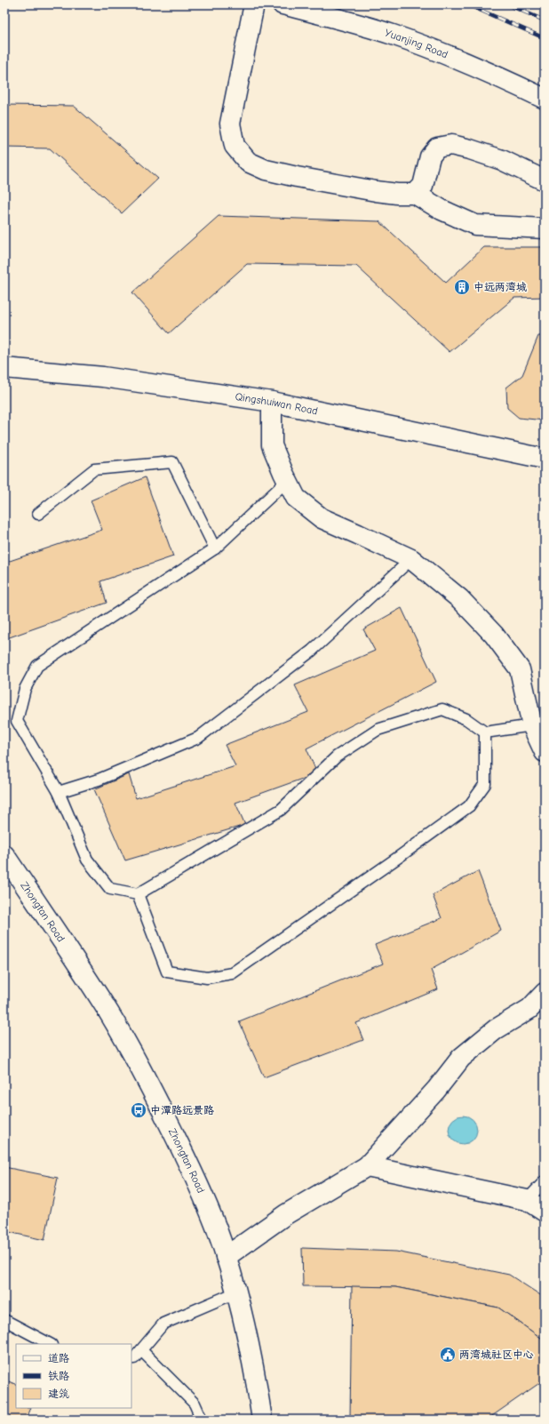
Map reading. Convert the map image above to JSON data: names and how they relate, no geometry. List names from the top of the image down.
{
  "streets": {
    "street": ["Yuanjing Road", "Qingshuiwan Road", "Zhongtan Road"]
  },
  "places": {
    "building": ["中远两湾城"],
    "bus stop": ["中潭路远景路"],
    "public building": ["两湾城社区中心"]
  },
  "legend": ["道路", "铁路", "建筑"]
}
